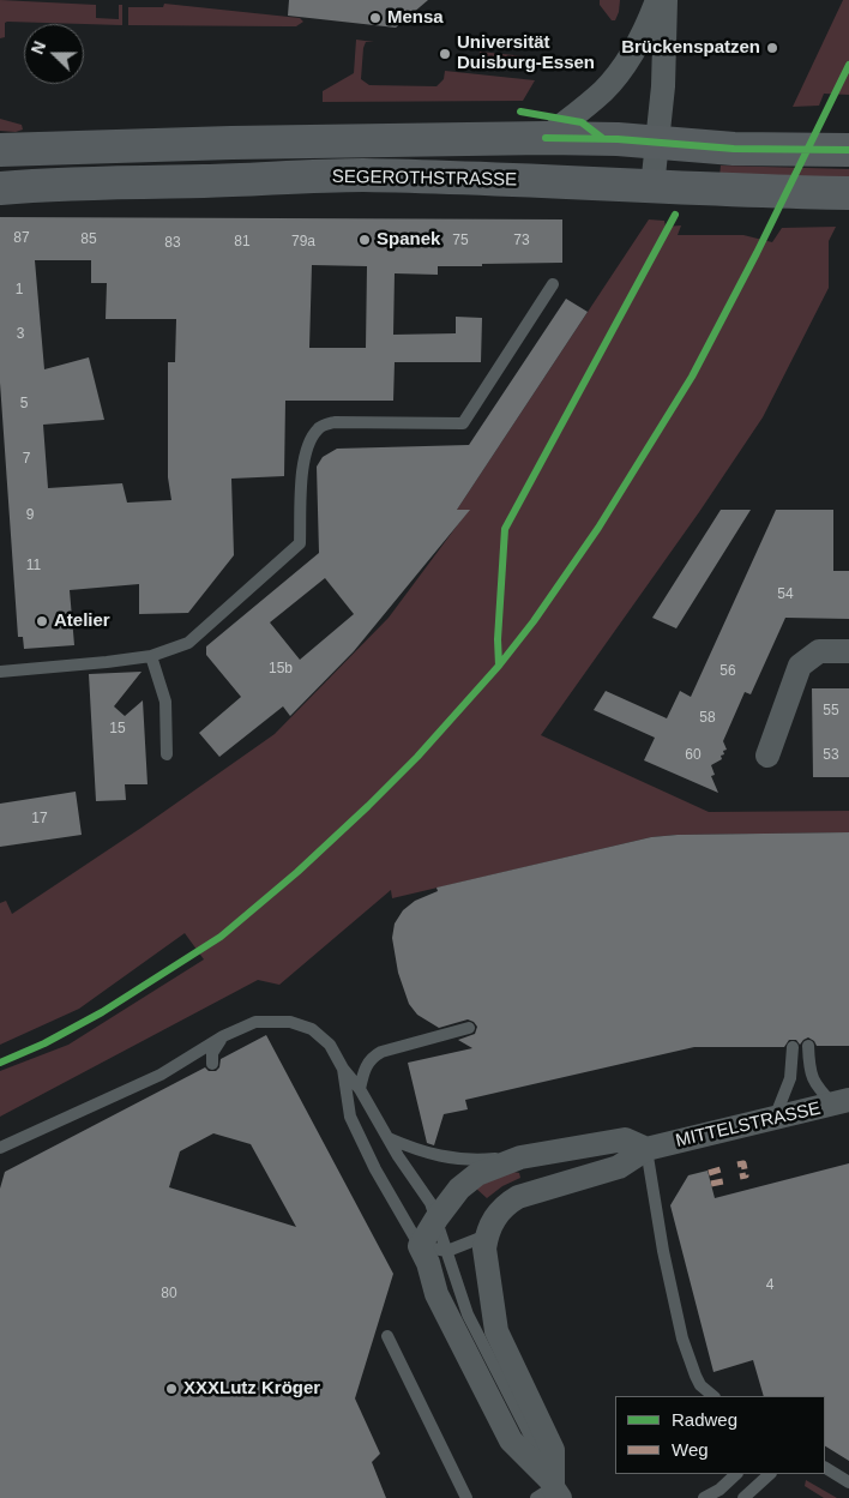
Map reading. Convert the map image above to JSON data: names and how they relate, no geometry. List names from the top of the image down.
{
  "streets": {
    "main road": ["SEGEROTHSTRASSE"],
    "street": ["MITTELSTRASSE"]
  },
  "places": [
    "Mensa",
    "Brückenspatzen",
    "Universität Duisburg-Essen",
    "Spanek",
    "Atelier",
    "XXXLutz Kröger"
  ],
  "house_numbers": [
    "87",
    "85",
    "75",
    "73",
    "81",
    "79a",
    "83",
    "1",
    "3",
    "5",
    "7",
    "9",
    "11",
    "54",
    "15b",
    "56",
    "55",
    "58",
    "15",
    "60",
    "53",
    "17",
    "4",
    "80"
  ],
  "legend": ["Radweg", "Weg"],
  "north": "left"
}
